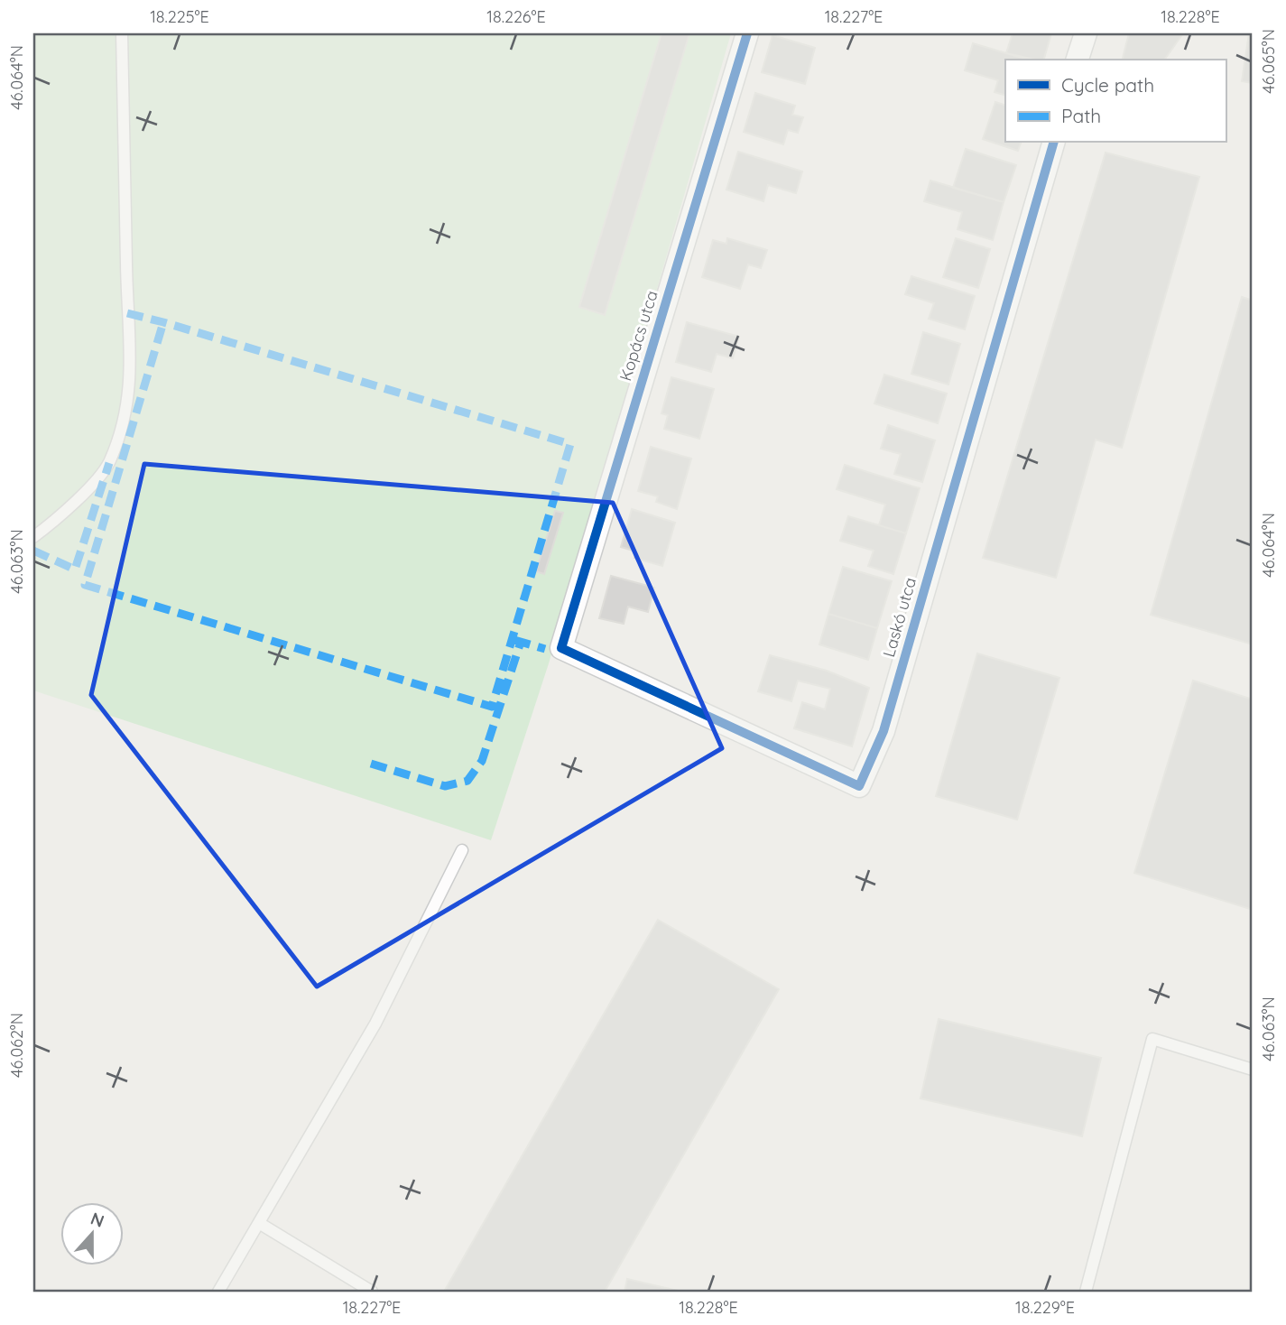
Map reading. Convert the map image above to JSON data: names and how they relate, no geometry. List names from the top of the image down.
{
  "streets": {
    "street": ["Kopács utca", "Laskó utca"]
  },
  "crossings": [
    ["Kopács utca", "Laskó utca"]
  ],
  "legend": ["Cycle path", "Path"],
  "north": "top",
  "coordinates": [
    "18.225°E",
    "18.226°E",
    "18.227°E",
    "18.228°E",
    "46.065°N",
    "46.064°N",
    "46.063°N",
    "46.062°N",
    "18.229°E"
  ]
}
